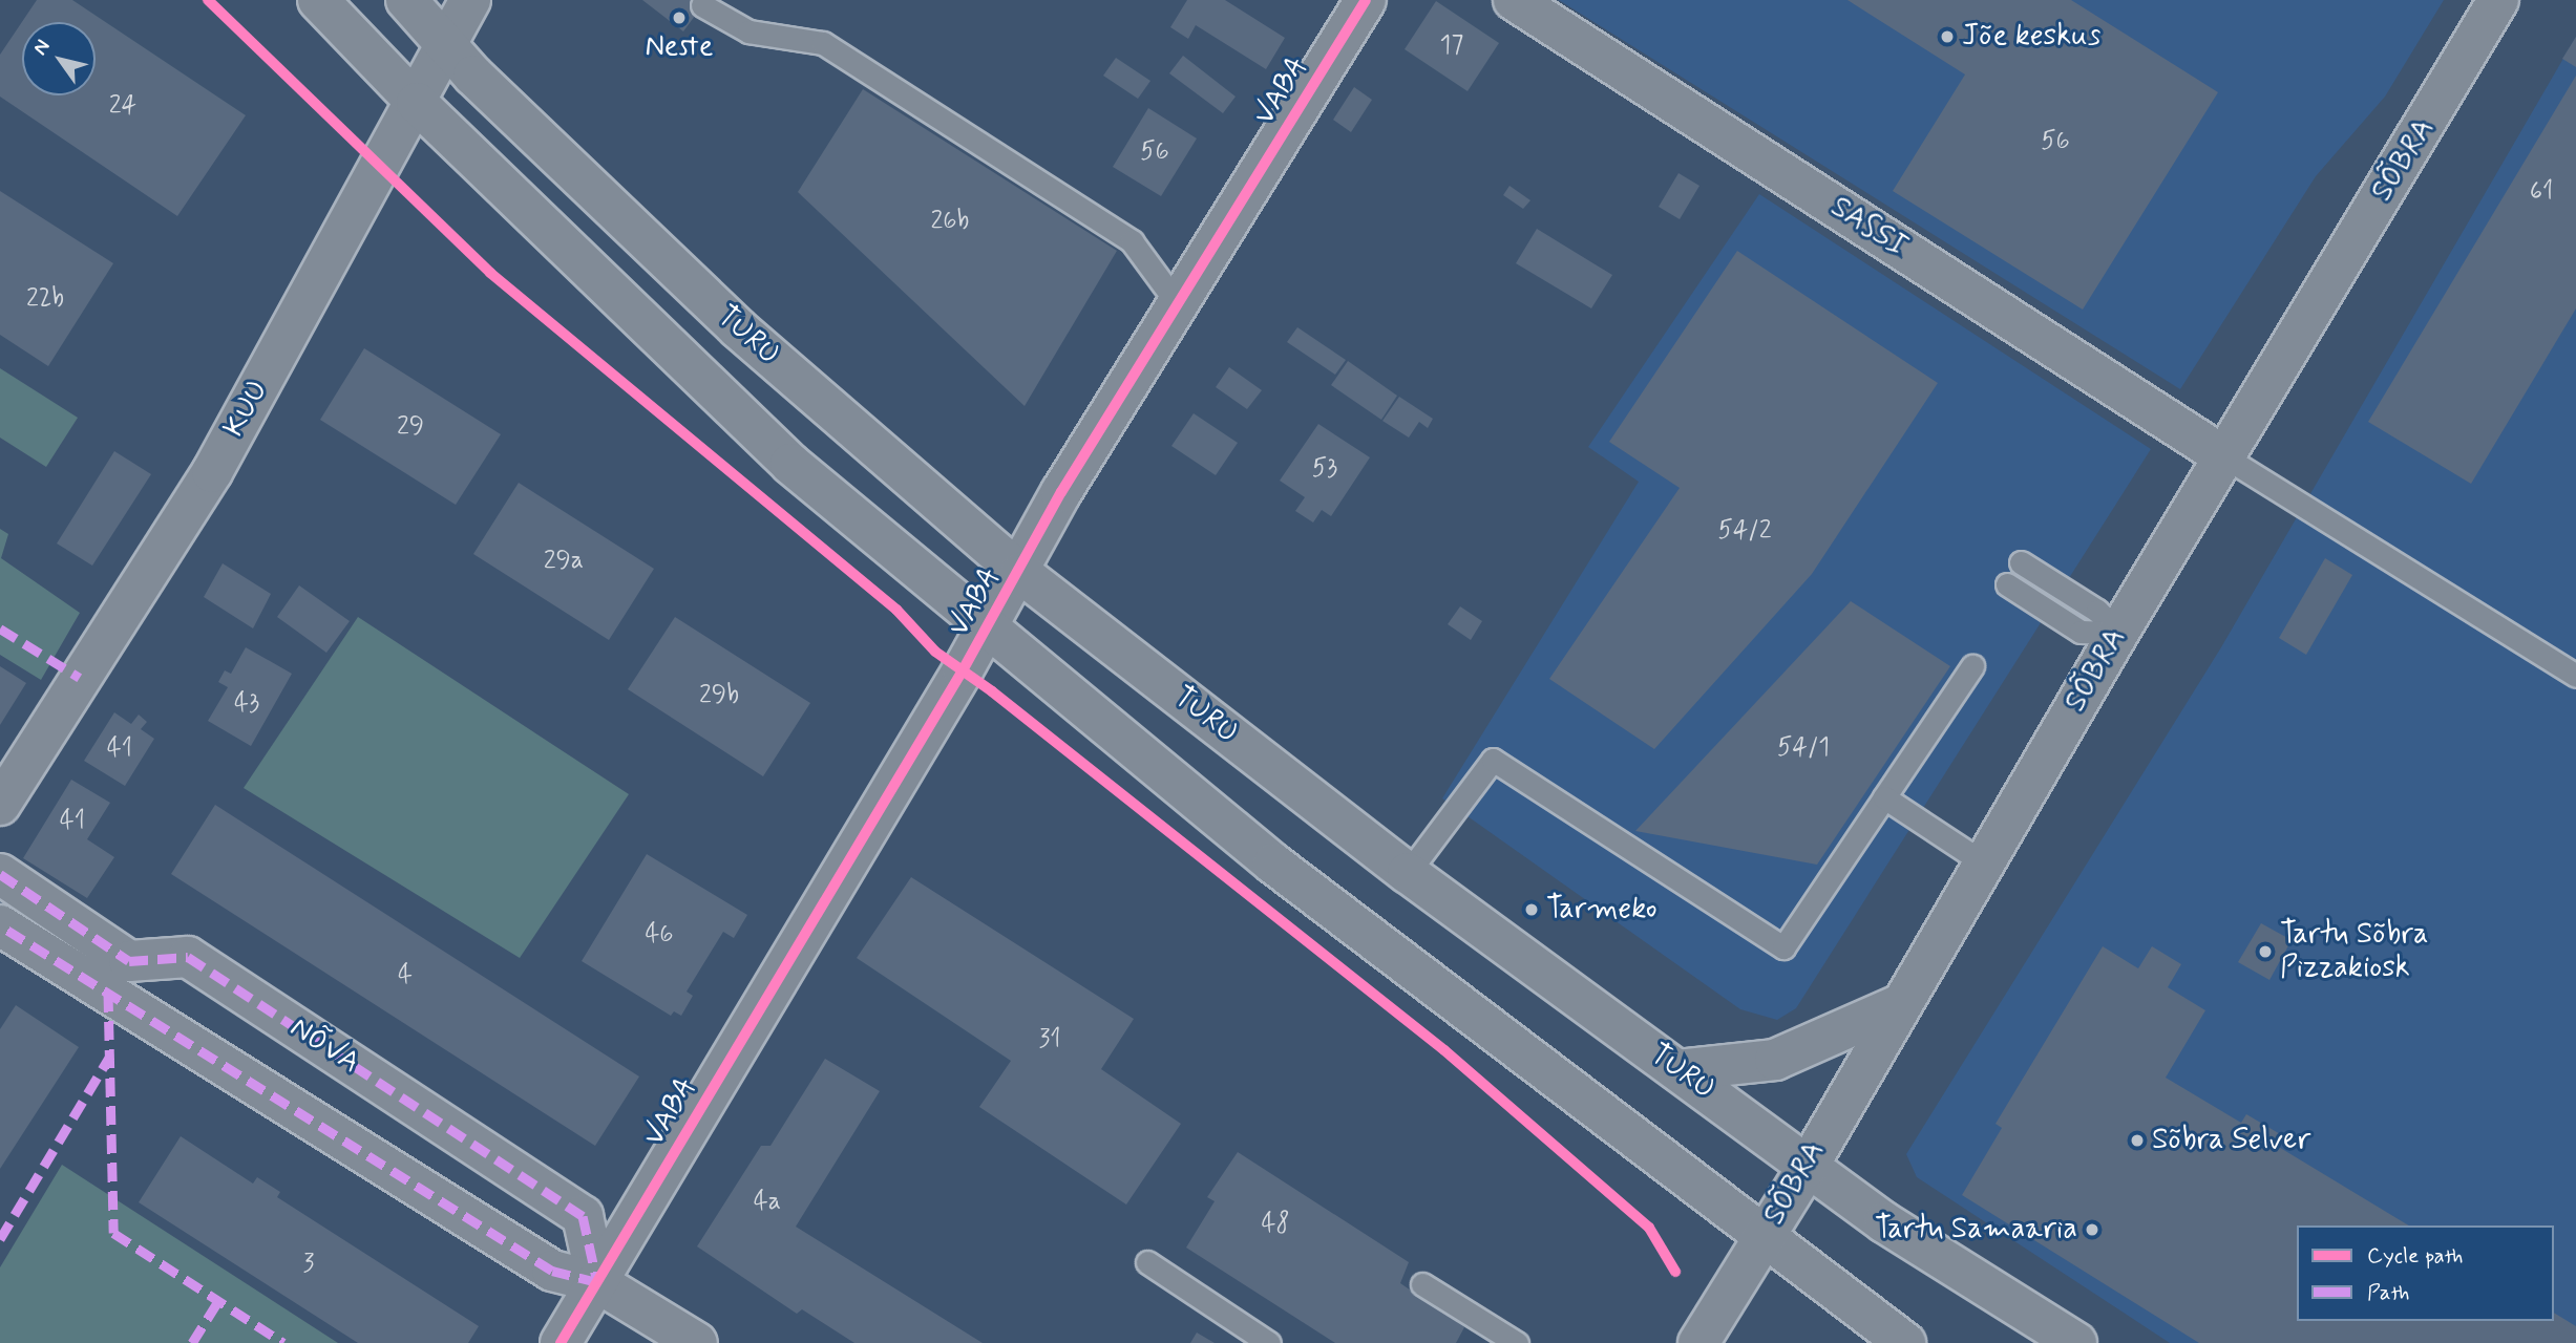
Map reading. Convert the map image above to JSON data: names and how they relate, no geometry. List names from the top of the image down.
{
  "streets": {
    "street": [
      "VABA",
      "SÕBRA",
      "SASSI",
      "TURU",
      "KUU",
      "NÕVA"
    ]
  },
  "crossings": [
    ["VABA", "TURU"],
    ["VABA", "NÕVA"],
    ["SÕBRA", "SASSI"],
    ["SÕBRA", "TURU"],
    ["TURU", "KUU"]
  ],
  "places": [
    "Neste",
    "Jõe keskus",
    "Tarmeko",
    "Tartu Sõbra Pizzakiosk",
    "Sõbra Selver",
    "Tartu Samaaria"
  ],
  "house_numbers": [
    "17",
    "24",
    "56",
    "56",
    "61",
    "26b",
    "22b",
    "29",
    "53",
    "54/2",
    "29a",
    "29b",
    "43",
    "54/1",
    "41",
    "41",
    "46",
    "4",
    "31",
    "4a",
    "48",
    "3"
  ],
  "legend": ["Cycle path", "Path"],
  "north": "top left"
}
